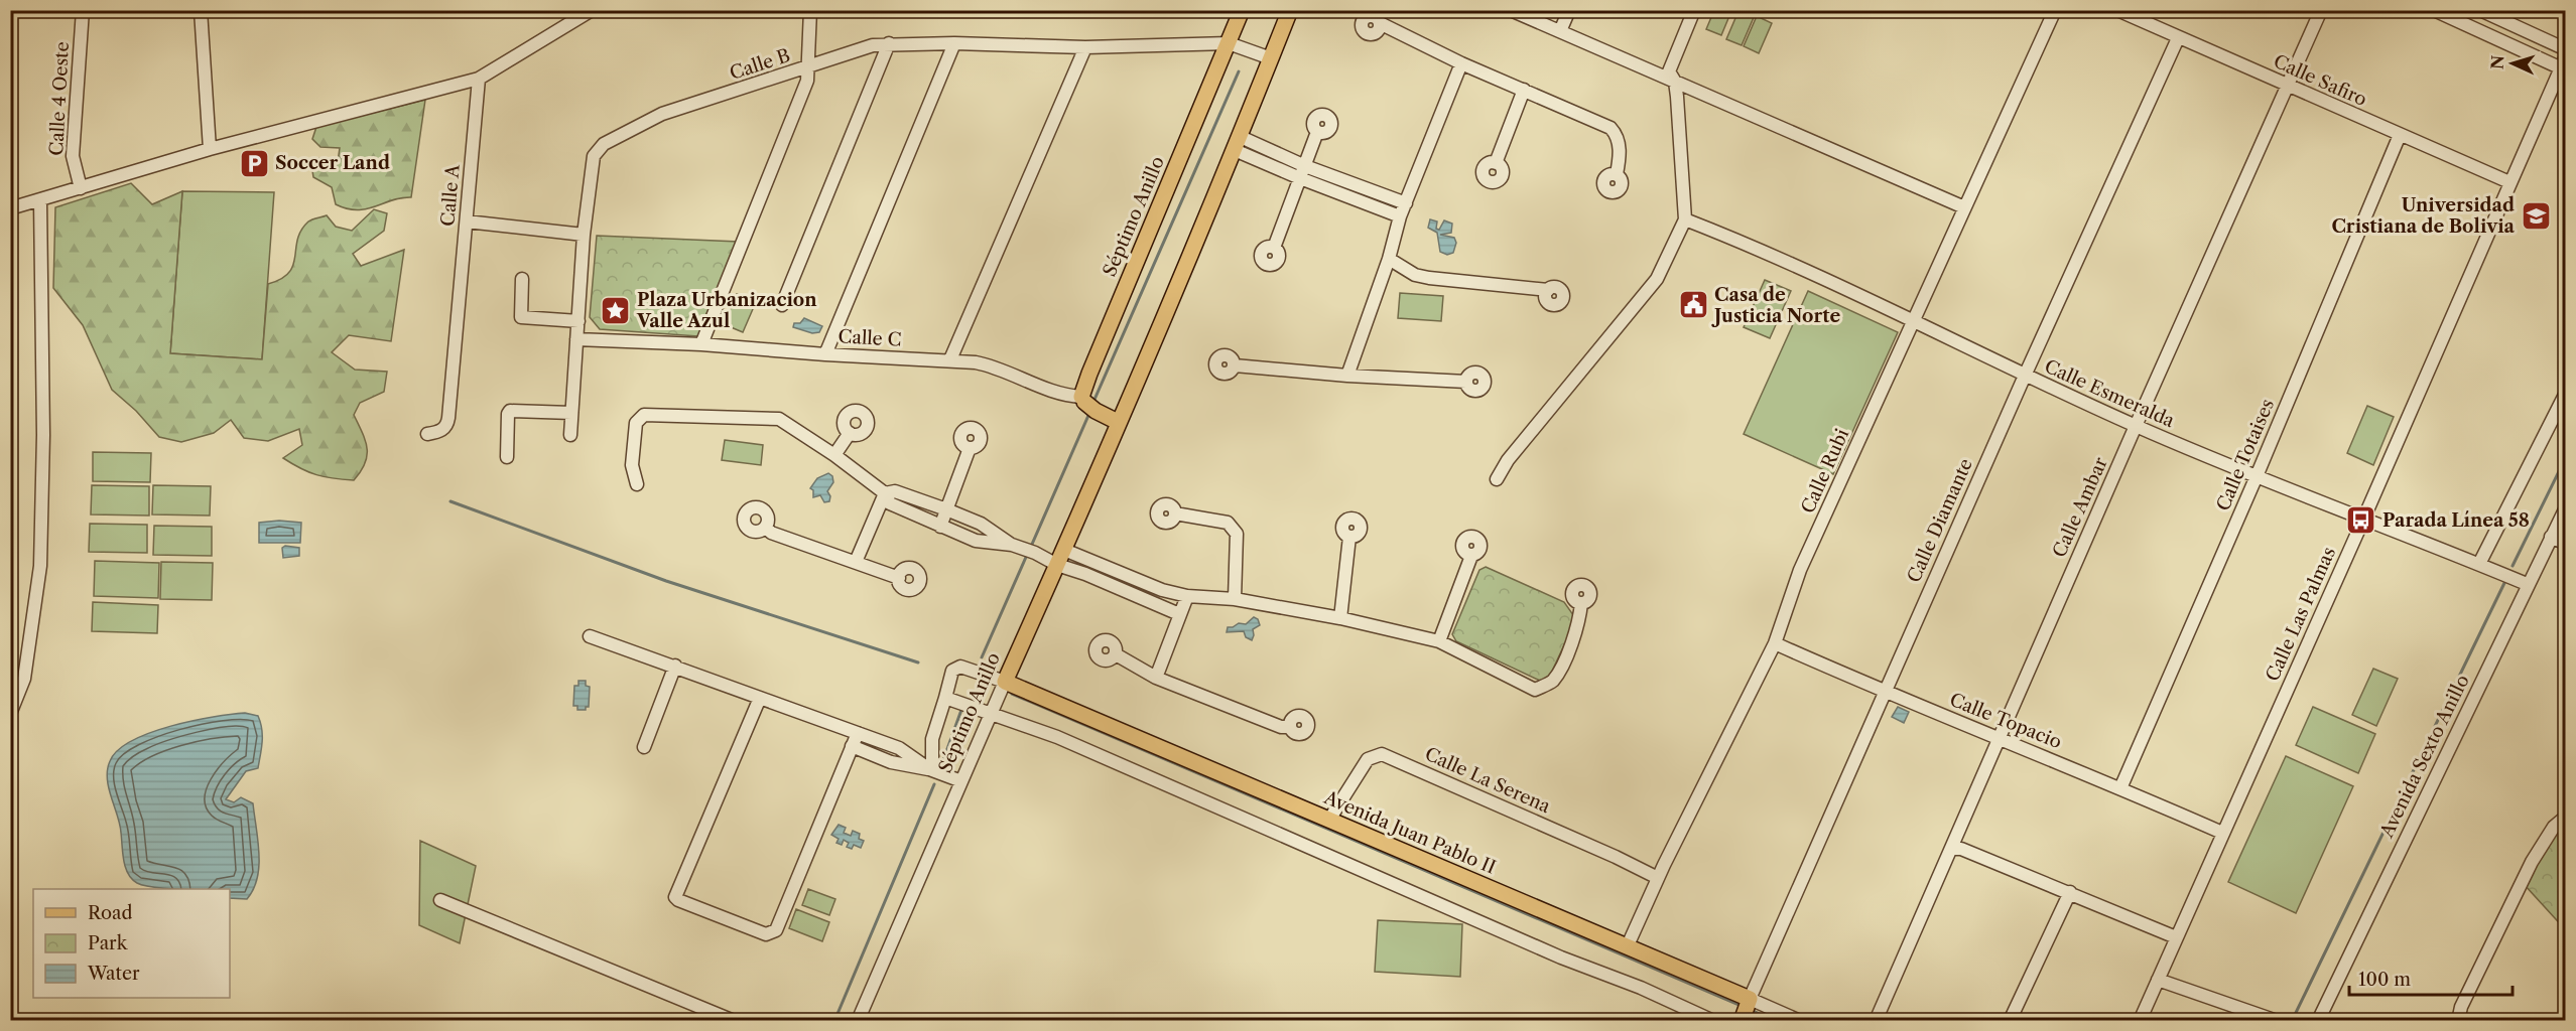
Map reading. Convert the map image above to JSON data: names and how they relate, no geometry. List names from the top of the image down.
{
  "streets": {
    "main road": ["Séptimo Anillo", "Avenida Juan Pablo II"],
    "street": [
      "Calle B",
      "Calle Safiro",
      "Calle 4 Oeste",
      "Calle A",
      "Calle C",
      "Calle Esmeralda",
      "Calle Totaises",
      "Calle Rubi",
      "Calle Ambar",
      "Calle Diamante",
      "Calle Las Palmas",
      "Calle Topacio",
      "Avenida Sexto Anillo",
      "Calle La Serena"
    ]
  },
  "crossings": [
    ["Calle B", "Séptimo Anillo"],
    ["Calle B", "Calle C"],
    ["Calle Safiro", "Calle Totaises"],
    ["Calle Safiro", "Calle Ambar"],
    ["Calle Safiro", "Calle Diamante"],
    ["Calle Safiro", "Calle Las Palmas"],
    ["Séptimo Anillo", "Calle C"],
    ["Séptimo Anillo", "Avenida Juan Pablo II"],
    ["Calle Esmeralda", "Calle Totaises"],
    ["Calle Esmeralda", "Calle Rubi"],
    ["Calle Esmeralda", "Calle Ambar"],
    ["Calle Esmeralda", "Calle Diamante"],
    ["Calle Esmeralda", "Calle Las Palmas"],
    ["Calle Esmeralda", "Avenida Sexto Anillo"],
    ["Calle Totaises", "Calle Topacio"],
    ["Calle Rubi", "Calle Topacio"],
    ["Calle Rubi", "Calle La Serena"],
    ["Calle Rubi", "Avenida Juan Pablo II"],
    ["Calle Ambar", "Calle Topacio"],
    ["Calle Diamante", "Calle Topacio"],
    ["Calle Diamante", "Avenida Juan Pablo II"],
    ["Calle Las Palmas", "Calle Topacio"],
    ["Calle La Serena", "Avenida Juan Pablo II"]
  ],
  "places": {
    "parking": ["Soccer Land"],
    "school or university": ["Universidad Cristiana de Bolivia"],
    "public building": ["Casa de Justicia Norte"],
    "place": ["Plaza Urbanizacion Valle Azul"],
    "bus stop": ["Parada Línea 58"]
  },
  "legend": ["Road", "Park", "Water"],
  "scale_bar": "100 m",
  "north": "left"
}
